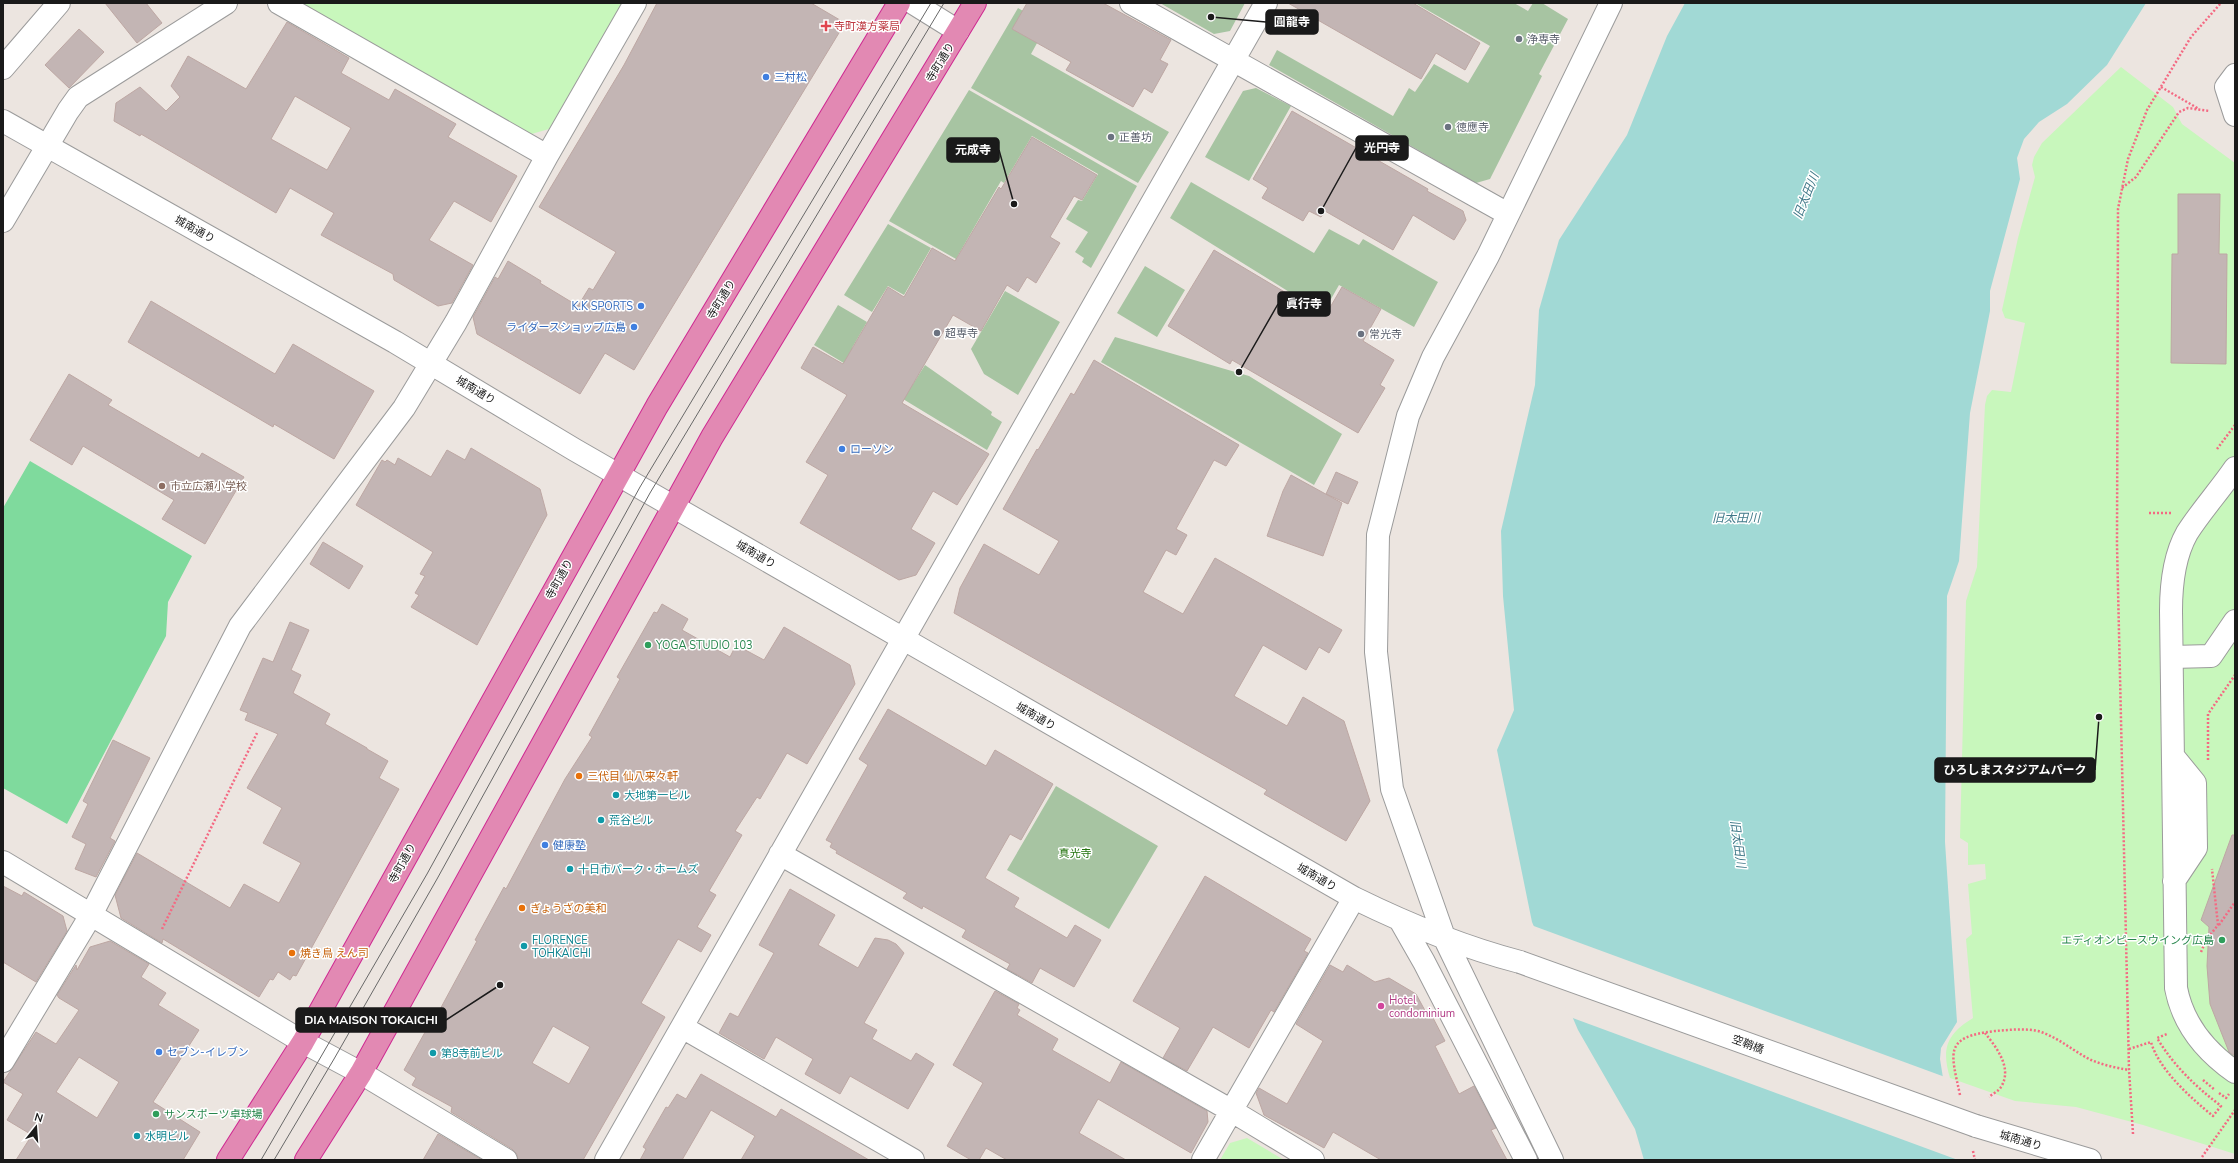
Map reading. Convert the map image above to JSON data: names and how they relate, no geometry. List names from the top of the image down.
{
  "streets": {
    "highway": ["寺町通り"],
    "street": ["城南通り", "空鞘橋"]
  },
  "crossings": [
    ["寺町通り", "城南通り"],
    ["城南通り", "空鞘橋"]
  ],
  "water": ["旧太田川"],
  "parks": ["真光寺"],
  "places": {
    "other": [
      "圓龍寺",
      "浄専寺",
      "三村松",
      "徳應寺",
      "正善坊",
      "元成寺",
      "光円寺",
      "K.K SPORTS",
      "ライダースショップ広島",
      "超専寺",
      "常光寺",
      "眞行寺",
      "ローソン",
      "市立広瀬小学校",
      "YOGA STUDIO 103",
      "ひろしまスタジアムパーク",
      "三代目 仙八来々軒",
      "大地第一ビル",
      "荒谷ビル",
      "健康塾",
      "十日市パーク・ホームズ",
      "ぎょうざの美和",
      "エディオンピースウイング広島",
      "FLORENCE TOHKAICHI",
      "焼き鳥 えん司",
      "DIA MAISON TOKAICHI",
      "Hotel condominium",
      "セブン-イレブン",
      "第8寺前ビル",
      "サンスポーツ卓球場",
      "水明ビル"
    ],
    "health": ["寺町漢方薬局"]
  },
  "north": "top"
}
